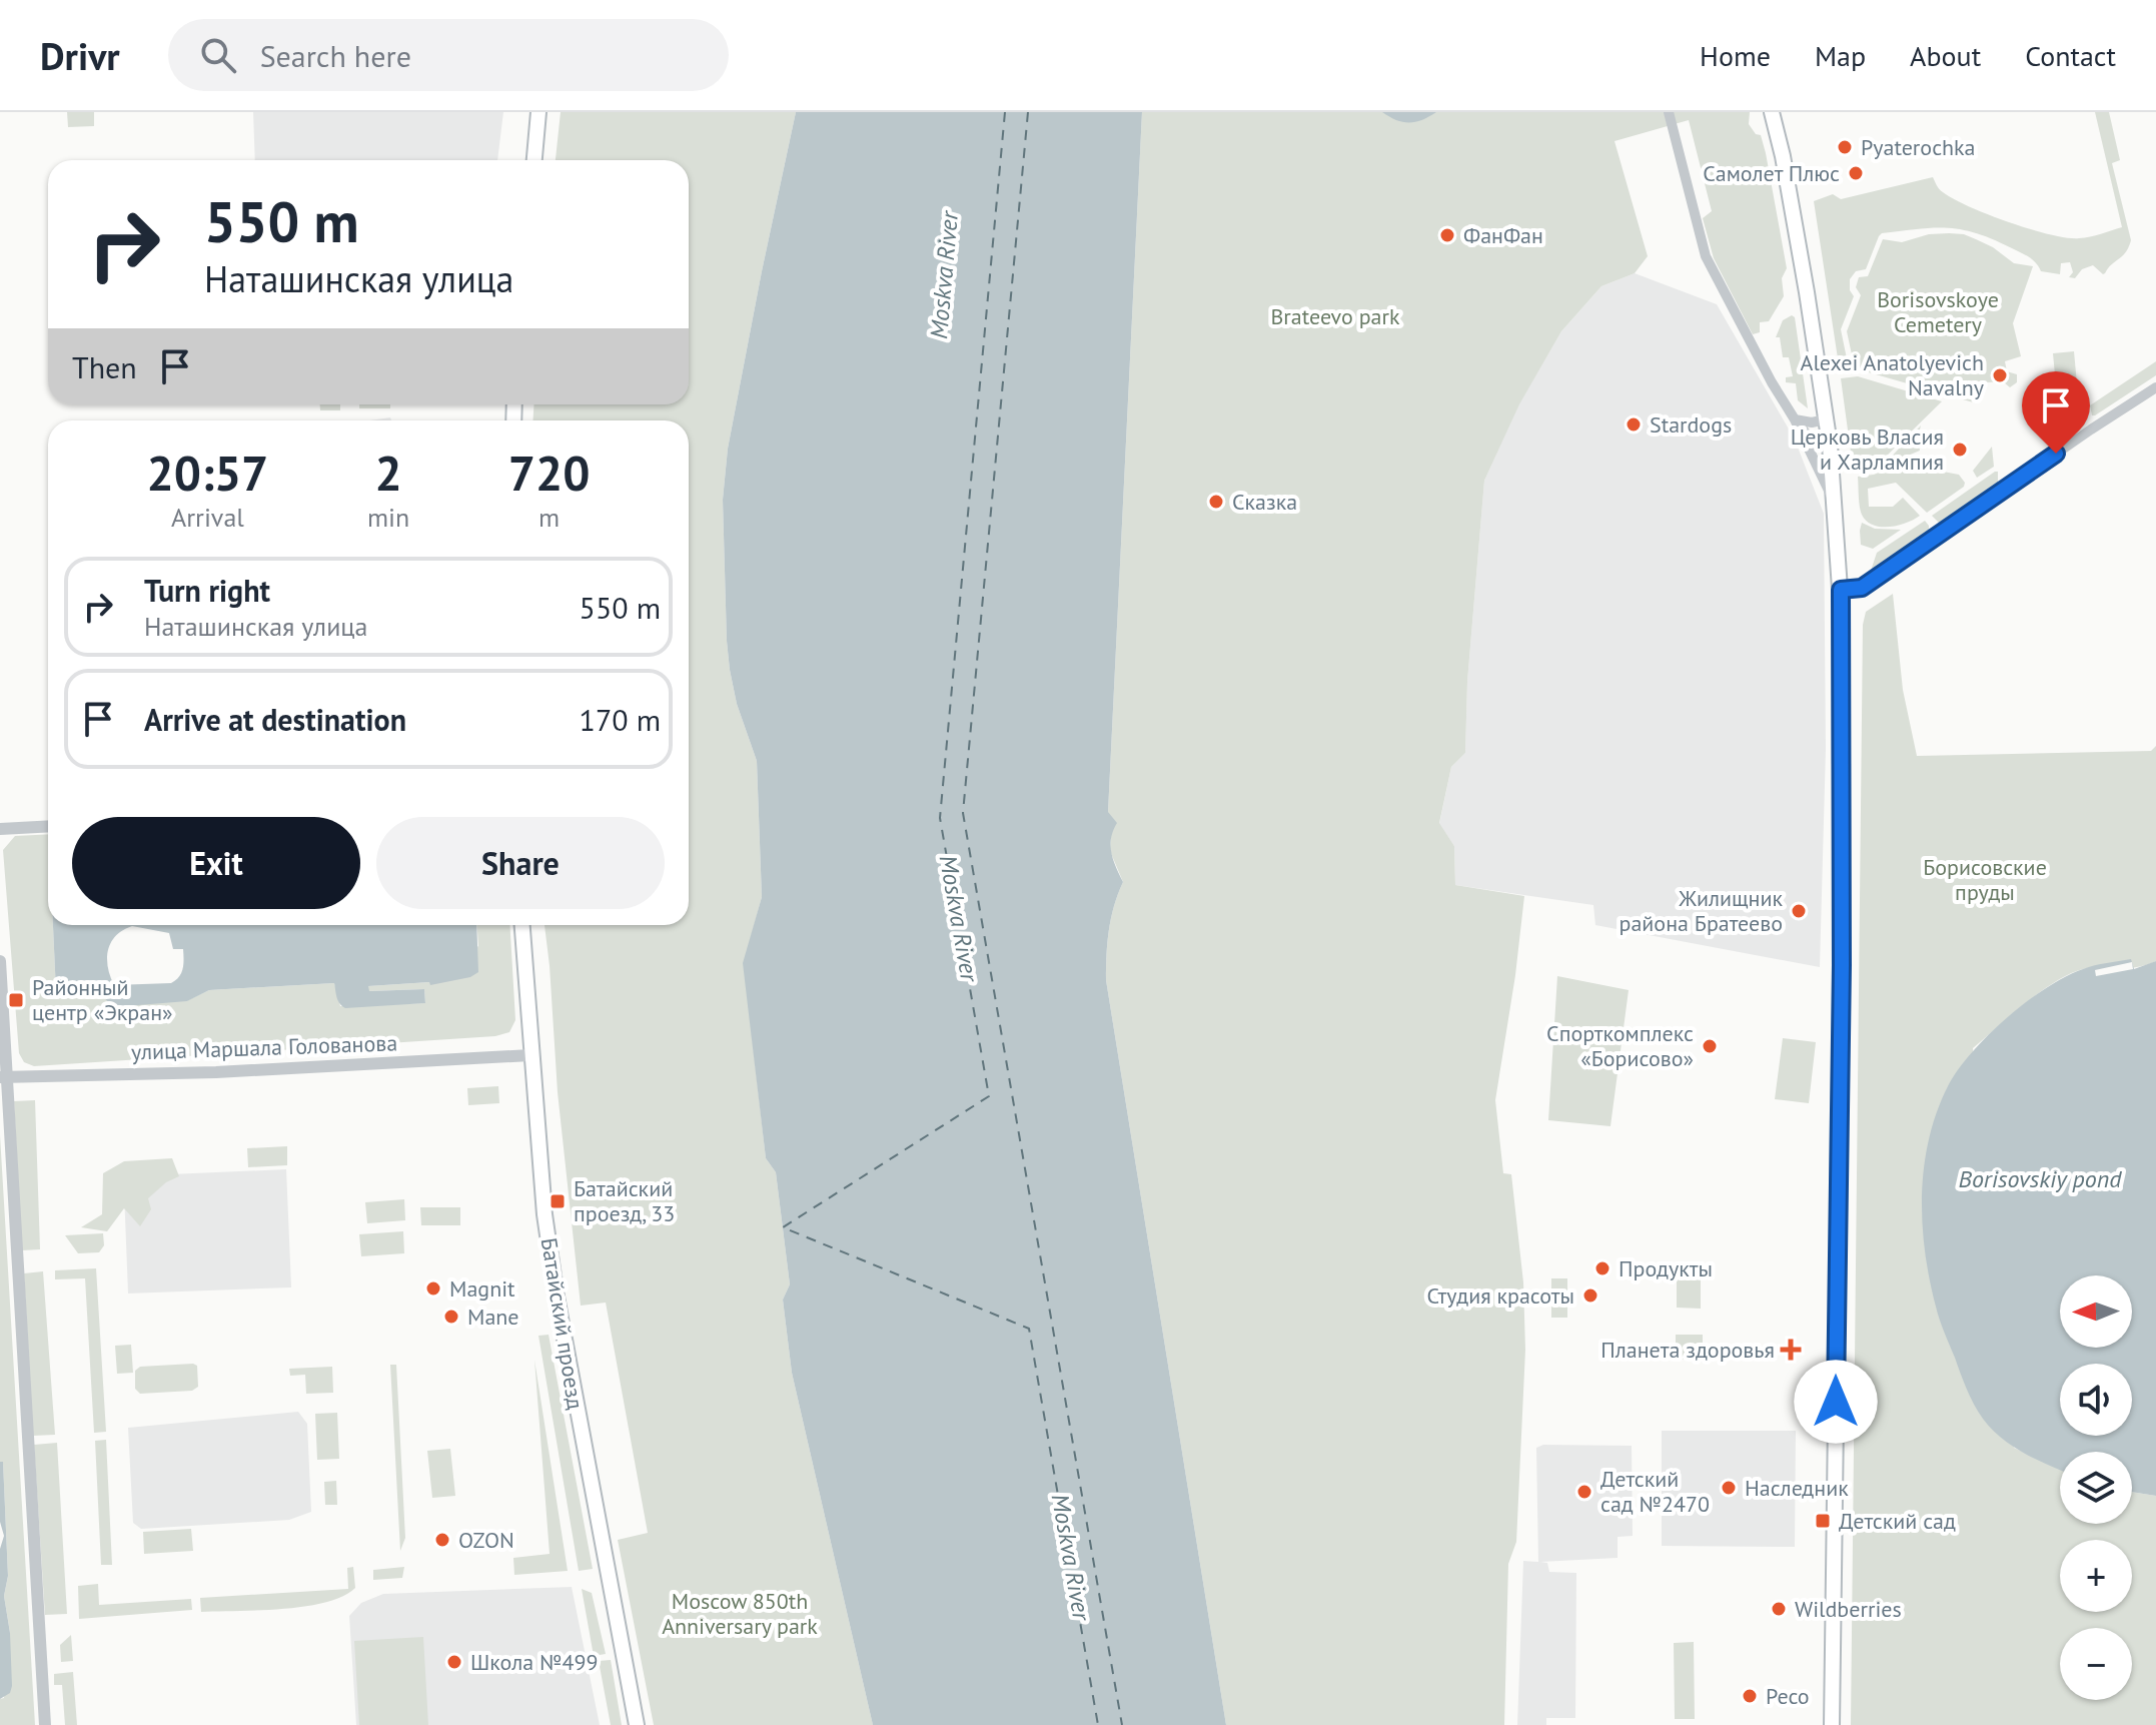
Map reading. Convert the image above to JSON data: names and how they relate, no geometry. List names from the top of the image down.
{
  "streets": {
    "main road": ["Батайский проезд"],
    "street": ["улица Маршала Голованова"]
  },
  "crossings": [
    ["улица Маршала Голованова", "Батайский проезд"]
  ],
  "water": ["Moskva River", "Borisovskiy pond"],
  "parks": [
    "Borisovskoye Cemetery",
    "Brateevo park",
    "Борисовские пруды",
    "Moscow 850th Anniversary park"
  ],
  "places": {
    "other": [
      "Pyaterochka",
      "Самолет Плюс",
      "ФанФан",
      "Alexei Anatolyevich Navalny",
      "Stardogs",
      "Церковь Власия и Харлампия",
      "Сказка",
      "Жилищник района Братеево",
      "Спорткомплекс «Борисово»",
      "Продукты",
      "Magnit",
      "Студия красоты",
      "Mane",
      "Наследник",
      "Детский сад №2470",
      "OZON",
      "Wildberries",
      "Школа №499",
      "Ресо"
    ],
    "transit": ["Районный центр «Экран»", "Батайский проезд, 33", "Детский сад"],
    "health": ["Планета здоровья"]
  },
  "north": "left",
  "page": {
    "header": "Drivr",
    "search": "Search here",
    "nav": [
      "Home",
      "Map",
      "About",
      "Contact"
    ],
    "turn": ["550 m", "Наташинская улица"],
    "then": "Then",
    "eta": [
      "20:57",
      "Arrival",
      "2",
      "min",
      "720",
      "m"
    ],
    "list": [
      {
        "name": "Turn right",
        "note": "Наташинская улица",
        "value": "550 m"
      },
      {
        "name": "Arrive at destination",
        "value": "170 m"
      }
    ],
    "buttons": ["Exit", "Share"],
    "map_buttons": ["+", "−"]
  }
}
